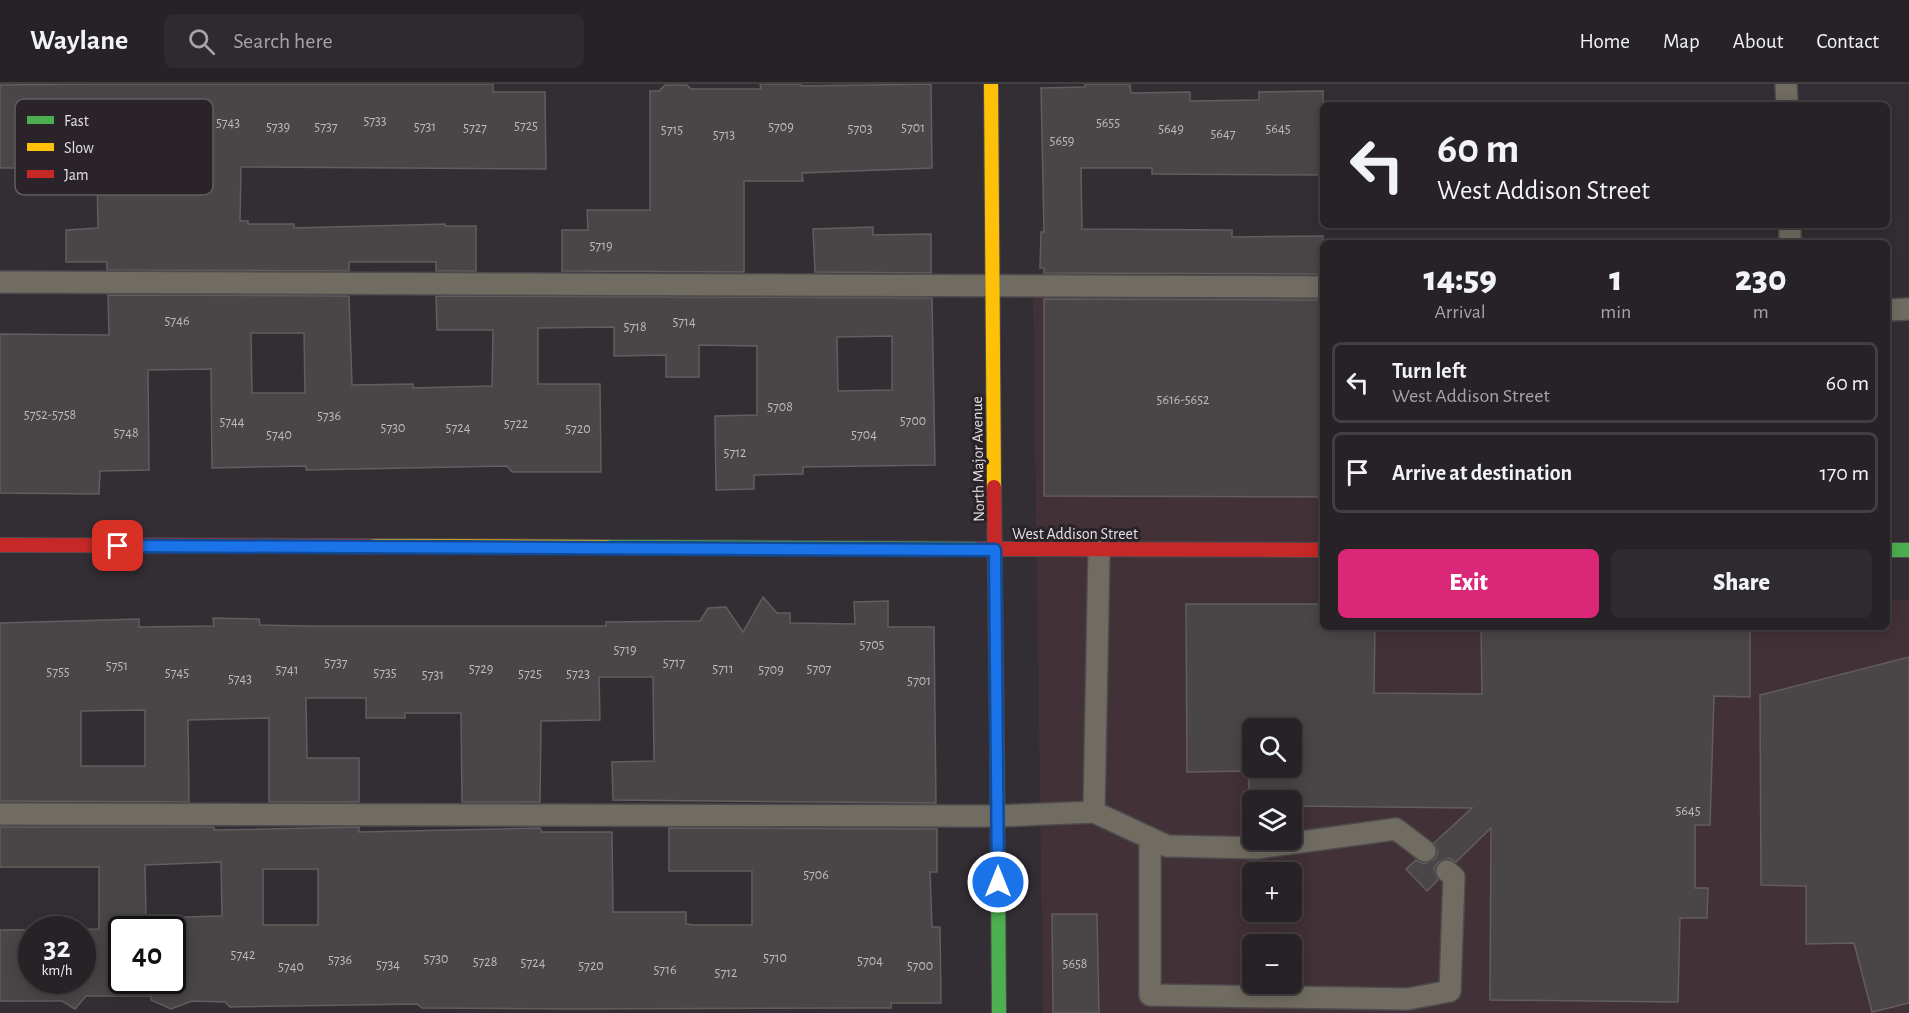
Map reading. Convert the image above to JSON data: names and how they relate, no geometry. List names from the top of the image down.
{
  "streets": {
    "street": ["North Major Avenue", "West Addison Street"]
  },
  "crossings": [
    ["North Major Avenue", "West Addison Street"]
  ],
  "house_numbers": [
    "5733",
    "5743",
    "5655",
    "5725",
    "5739",
    "5737",
    "5731",
    "5709",
    "5727",
    "5701",
    "5703",
    "5649",
    "5645",
    "5715",
    "5647",
    "5713",
    "5659",
    "5719",
    "5746",
    "5714",
    "5718",
    "5616-5652",
    "5708",
    "5752-5758",
    "5736",
    "5700",
    "5744",
    "5722",
    "5730",
    "5724",
    "5720",
    "5748",
    "5740",
    "5704",
    "5712",
    "5705",
    "5719",
    "5737",
    "5717",
    "5751",
    "5729",
    "5711",
    "5707",
    "5741",
    "5709",
    "5755",
    "5745",
    "5735",
    "5725",
    "5723",
    "5731",
    "5743",
    "5701",
    "5645",
    "5706",
    "5742",
    "5710",
    "5730",
    "5736",
    "5704",
    "5728",
    "5724",
    "5658",
    "5734",
    "5720",
    "5700",
    "5740",
    "5716",
    "5712"
  ],
  "legend": ["Fast", "Slow", "Jam"],
  "page": {
    "header": "Waylane",
    "search": "Search here",
    "nav": [
      "Home",
      "Map",
      "About",
      "Contact"
    ],
    "turn": ["60 m", "West Addison Street"],
    "eta": [
      "14:59",
      "Arrival",
      "1",
      "min",
      "230",
      "m"
    ],
    "list": [
      {
        "name": "Turn left",
        "note": "West Addison Street",
        "value": "60 m"
      },
      {
        "name": "Arrive at destination",
        "value": "170 m"
      }
    ],
    "buttons": ["Exit", "Share"],
    "map_buttons": ["+", "−"],
    "speed": "32 km/h",
    "limit": "40"
  }
}
